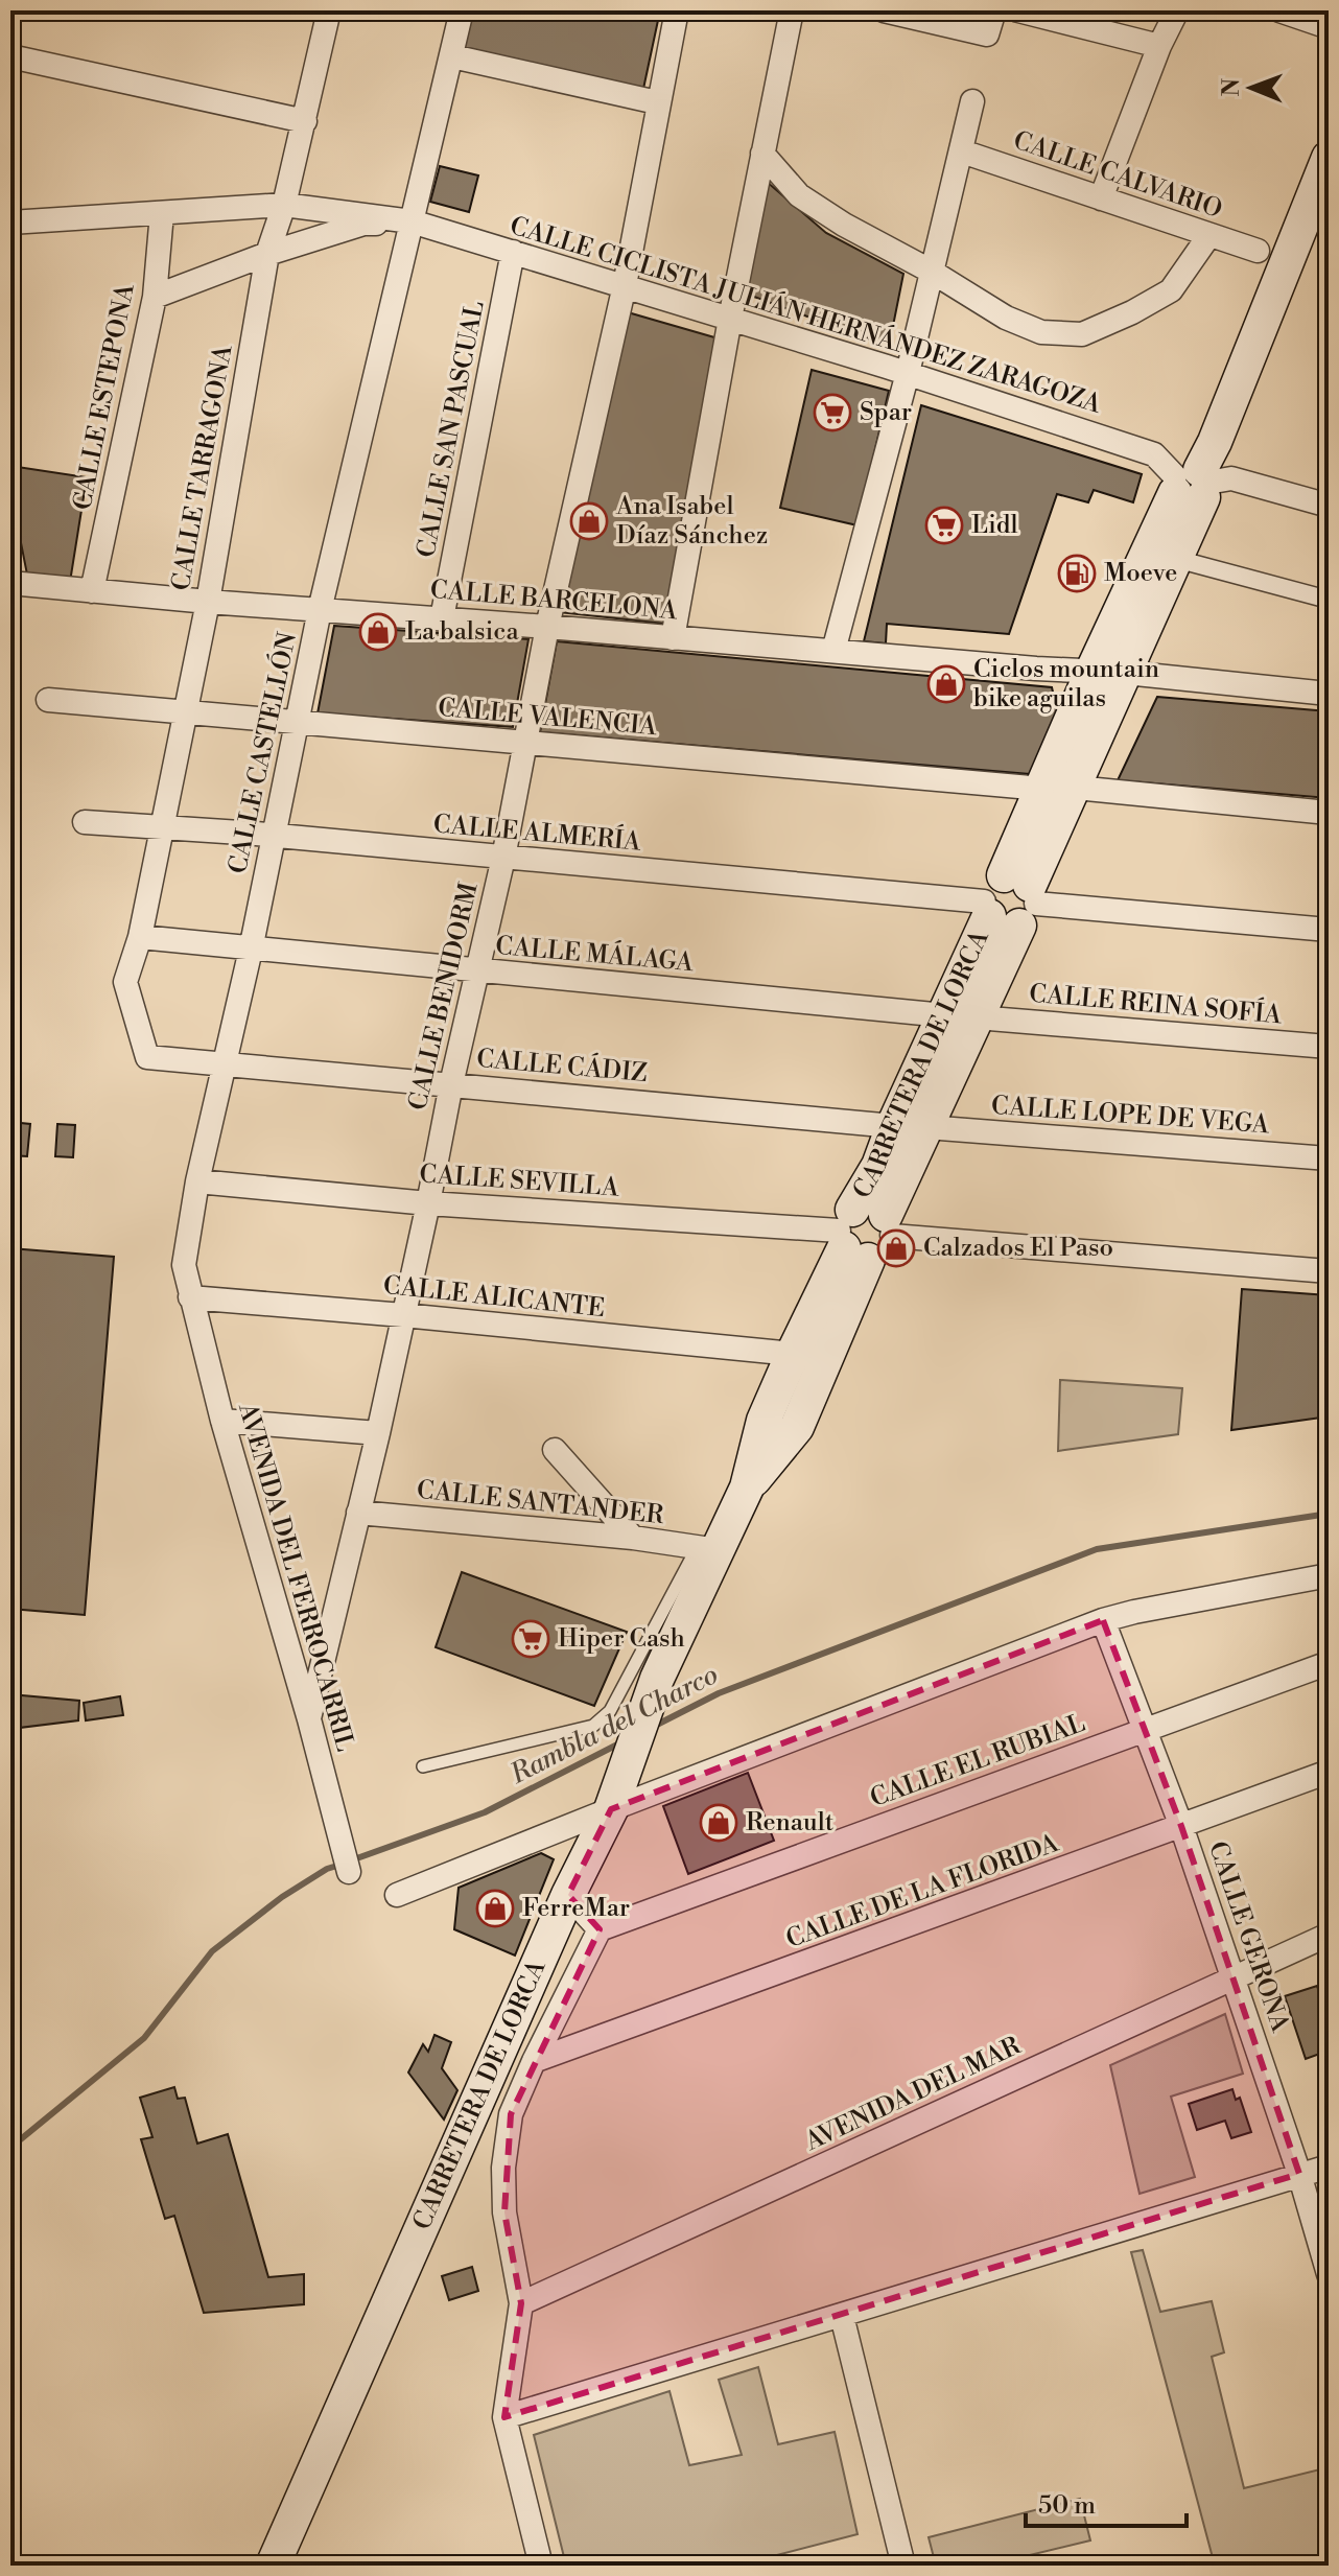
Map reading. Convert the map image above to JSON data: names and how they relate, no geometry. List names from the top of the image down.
{
  "streets": {
    "main road": ["CARRETERA DE LORCA"],
    "street": [
      "CALLE CALVARIO",
      "CALLE CICLISTA JULIÁN HERNÁNDEZ ZARAGOZA",
      "CALLE ESTEPONA",
      "CALLE SAN PASCUAL",
      "CALLE TARRAGONA",
      "CALLE BARCELONA",
      "CALLE VALENCIA",
      "CALLE CASTELLÓN",
      "CALLE ALMERÍA",
      "CALLE MÁLAGA",
      "CALLE BENIDORM",
      "CALLE REINA SOFÍA",
      "CALLE CÁDIZ",
      "CALLE LOPE DE VEGA",
      "CALLE SEVILLA",
      "CALLE ALICANTE",
      "CALLE SANTANDER",
      "AVENIDA DEL FERROCARRIL",
      "CALLE EL RUBIAL",
      "CALLE DE LA FLORIDA",
      "CALLE GERONA",
      "AVENIDA DEL MAR"
    ]
  },
  "crossings": [
    ["CALLE CICLISTA JULIÁN HERNÁNDEZ ZARAGOZA", "CALLE ESTEPONA"],
    ["CALLE CICLISTA JULIÁN HERNÁNDEZ ZARAGOZA", "CALLE SAN PASCUAL"],
    ["CALLE CICLISTA JULIÁN HERNÁNDEZ ZARAGOZA", "CALLE TARRAGONA"],
    ["CALLE CICLISTA JULIÁN HERNÁNDEZ ZARAGOZA", "CALLE CASTELLÓN"],
    ["CALLE CICLISTA JULIÁN HERNÁNDEZ ZARAGOZA", "CALLE BENIDORM"],
    ["CALLE CICLISTA JULIÁN HERNÁNDEZ ZARAGOZA", "CARRETERA DE LORCA"],
    ["CALLE ESTEPONA", "CALLE BARCELONA"],
    ["CALLE SAN PASCUAL", "CALLE BARCELONA"],
    ["CALLE TARRAGONA", "CALLE BARCELONA"],
    ["CALLE TARRAGONA", "CALLE VALENCIA"],
    ["CALLE TARRAGONA", "CALLE ALMERÍA"],
    ["CALLE TARRAGONA", "CALLE MÁLAGA"],
    ["CALLE TARRAGONA", "CALLE CÁDIZ"],
    ["CALLE BARCELONA", "CALLE CASTELLÓN"],
    ["CALLE BARCELONA", "CALLE BENIDORM"],
    ["CALLE BARCELONA", "CARRETERA DE LORCA"],
    ["CALLE VALENCIA", "CALLE CASTELLÓN"],
    ["CALLE VALENCIA", "CALLE BENIDORM"],
    ["CALLE VALENCIA", "CARRETERA DE LORCA"],
    ["CALLE CASTELLÓN", "CALLE ALMERÍA"],
    ["CALLE CASTELLÓN", "CALLE MÁLAGA"],
    ["CALLE CASTELLÓN", "CALLE CÁDIZ"],
    ["CALLE CASTELLÓN", "CALLE SEVILLA"],
    ["CALLE CASTELLÓN", "CALLE ALICANTE"],
    ["CALLE CASTELLÓN", "AVENIDA DEL FERROCARRIL"],
    ["CALLE ALMERÍA", "CALLE BENIDORM"],
    ["CALLE ALMERÍA", "CARRETERA DE LORCA"],
    ["CALLE MÁLAGA", "CALLE BENIDORM"],
    ["CALLE MÁLAGA", "CALLE REINA SOFÍA"],
    ["CALLE MÁLAGA", "CARRETERA DE LORCA"],
    ["CALLE MÁLAGA", "CALLE CÁDIZ"],
    ["CALLE BENIDORM", "CALLE CÁDIZ"],
    ["CALLE BENIDORM", "CALLE SEVILLA"],
    ["CALLE BENIDORM", "CALLE ALICANTE"],
    ["CALLE BENIDORM", "CALLE SANTANDER"],
    ["CALLE BENIDORM", "AVENIDA DEL FERROCARRIL"],
    ["CALLE REINA SOFÍA", "CARRETERA DE LORCA"],
    ["CARRETERA DE LORCA", "CALLE CÁDIZ"],
    ["CARRETERA DE LORCA", "CALLE LOPE DE VEGA"],
    ["CARRETERA DE LORCA", "CALLE SEVILLA"],
    ["CARRETERA DE LORCA", "CALLE ALICANTE"],
    ["CARRETERA DE LORCA", "CALLE SANTANDER"],
    ["CALLE ALICANTE", "AVENIDA DEL FERROCARRIL"],
    ["CALLE EL RUBIAL", "CALLE GERONA"],
    ["CALLE DE LA FLORIDA", "CALLE GERONA"],
    ["CALLE GERONA", "AVENIDA DEL MAR"]
  ],
  "water": ["Rambla del Charco"],
  "places": {
    "supermarket": ["Spar", "Lidl", "Hiper Cash"],
    "shop": [
      "Ana Isabel Díaz Sánchez",
      "La balsica",
      "Ciclos mountain bike aguilas",
      "Calzados El Paso",
      "Renault",
      "FerreMar"
    ],
    "fuel station": ["Moeve"]
  },
  "scale_bar": "50 m",
  "north": "left"
}
